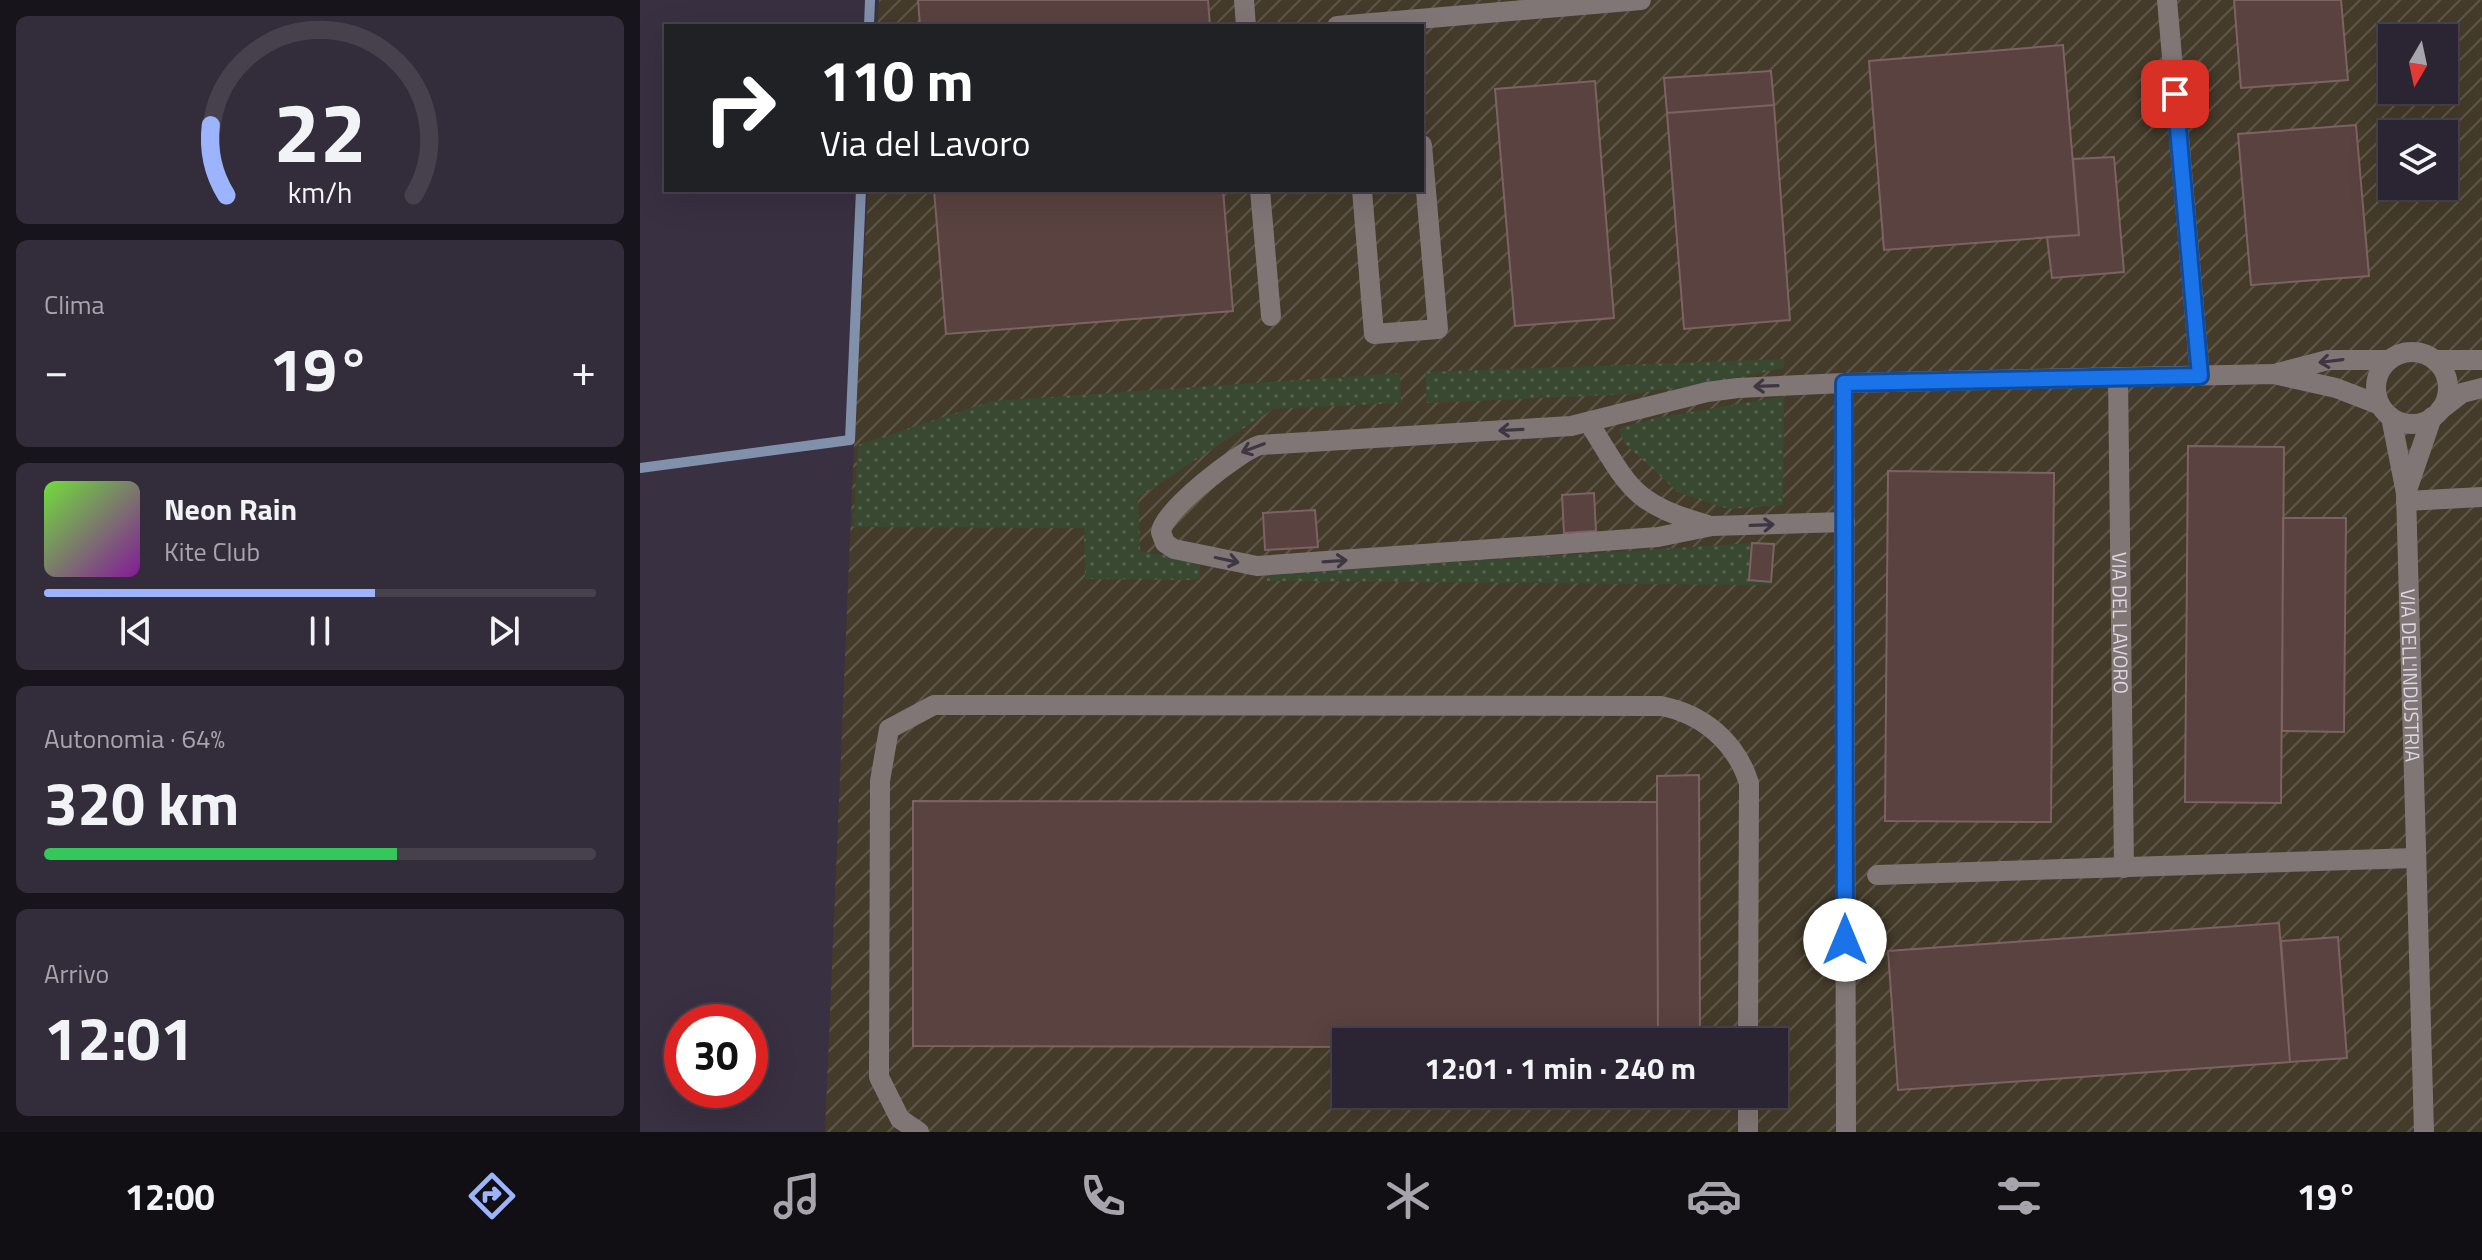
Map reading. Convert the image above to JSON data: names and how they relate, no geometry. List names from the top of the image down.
{
  "streets": {
    "street": ["VIA DEL LAVORO", "VIA DELL'INDUSTRIA"]
  },
  "north": "bottom",
  "page": {
    "turn": ["110 m", "Via del Lavoro"],
    "tile": [
      "Clima",
      ["Autonomia · 64%", "320 km"],
      ["Arrivo", "12:01"]
    ],
    "heat": ["−", "19°", "+"],
    "song": ["Neon Rain", "Kite Club"],
    "limit": "30",
    "trip": "12:01 · 1 min · 240 m",
    "tabs": ["12:00", "19°"],
    "gauge": ["22", "km/h"]
  }
}
